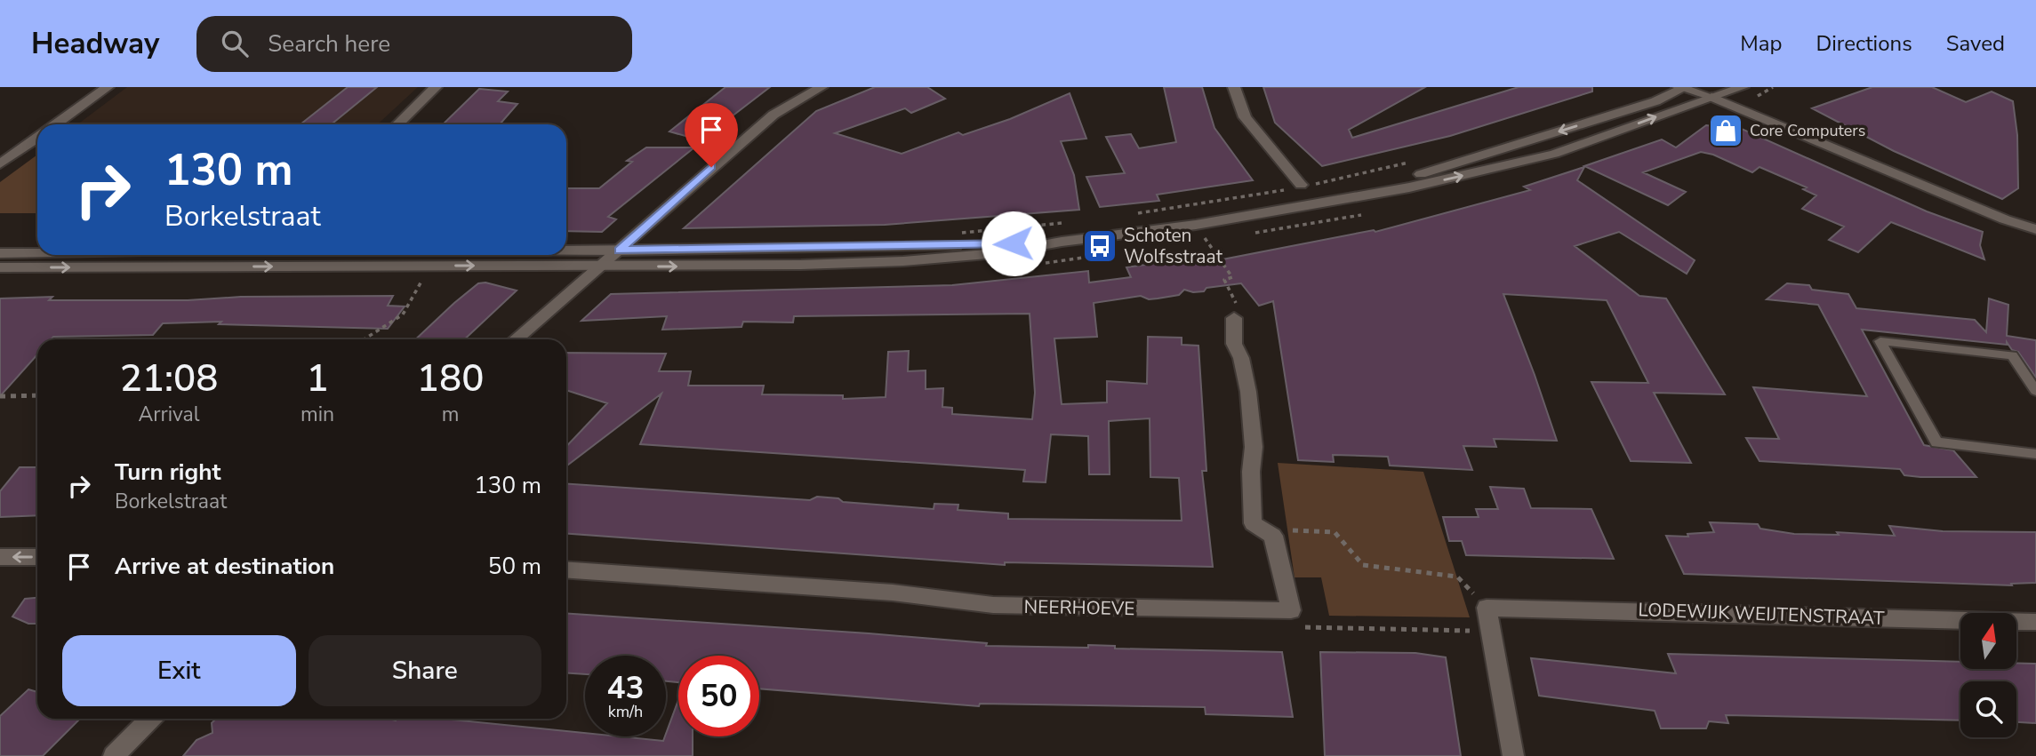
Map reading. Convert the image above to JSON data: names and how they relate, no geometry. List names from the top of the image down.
{
  "streets": {
    "street": ["NEERHOEVE", "LODEWIJK WEIJTENSTRAAT"]
  },
  "places": {
    "shop": ["Core Computers"],
    "bus stop": ["Schoten Wolfsstraat"]
  },
  "north": "top",
  "page": {
    "header": "Headway",
    "search": "Search here",
    "nav": ["Map", "Directions", "Saved"],
    "turn": ["130 m", "Borkelstraat"],
    "eta": [
      "21:08",
      "Arrival",
      "1",
      "min",
      "180",
      "m"
    ],
    "list": [
      {
        "name": "Turn right",
        "note": "Borkelstraat",
        "value": "130 m"
      },
      {
        "name": "Arrive at destination",
        "value": "50 m"
      }
    ],
    "buttons": ["Exit", "Share"],
    "speed": "43 km/h",
    "limit": "50"
  }
}
